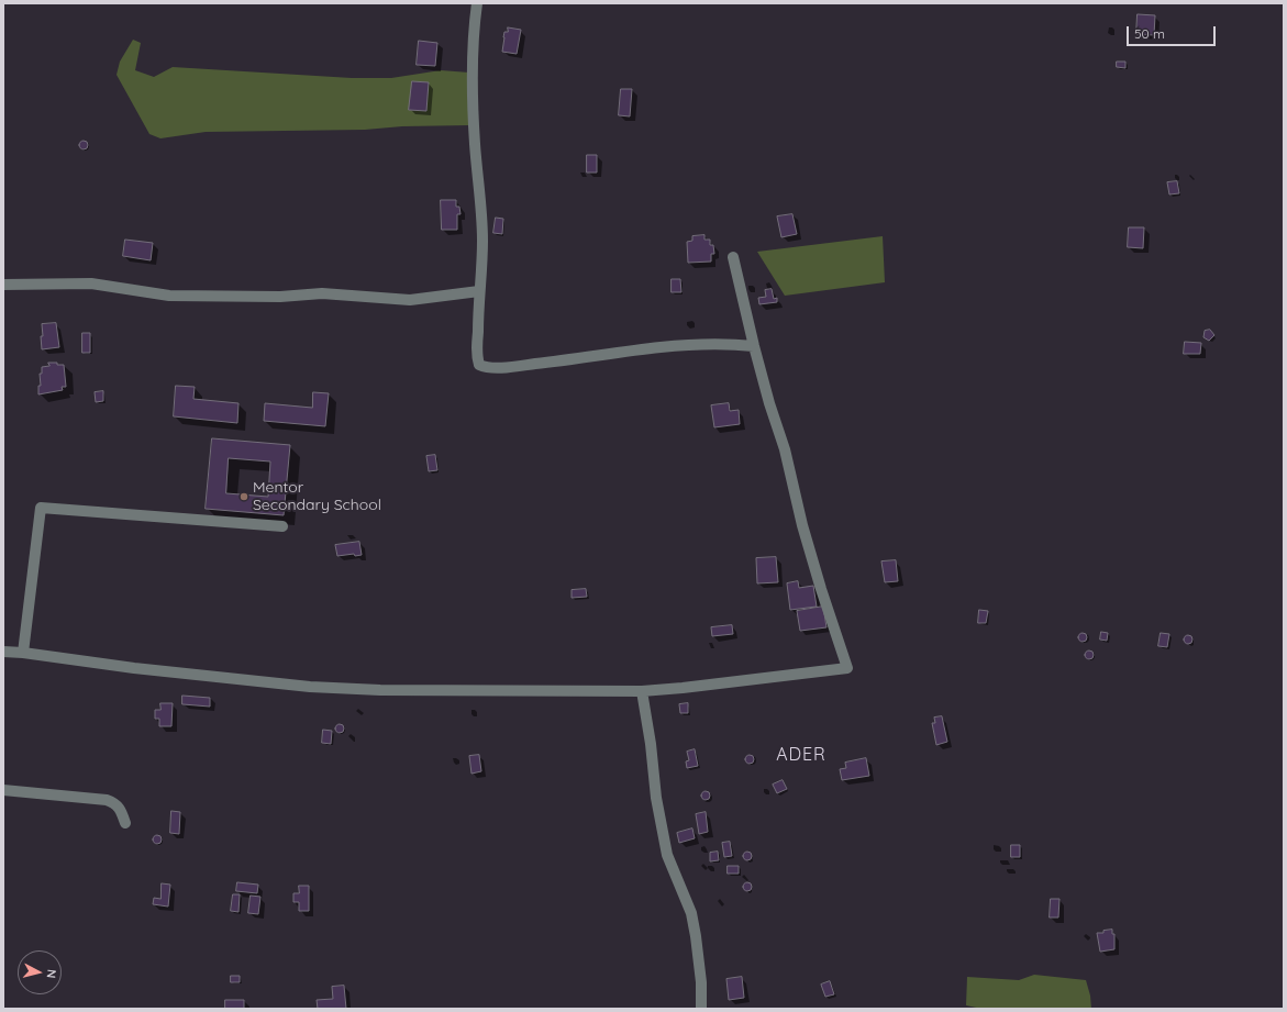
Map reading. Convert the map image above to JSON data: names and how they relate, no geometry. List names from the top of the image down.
{
  "districts": ["ADER"],
  "places": ["Mentor Secondary School"],
  "scale_bar": "50 m",
  "north": "right"
}
